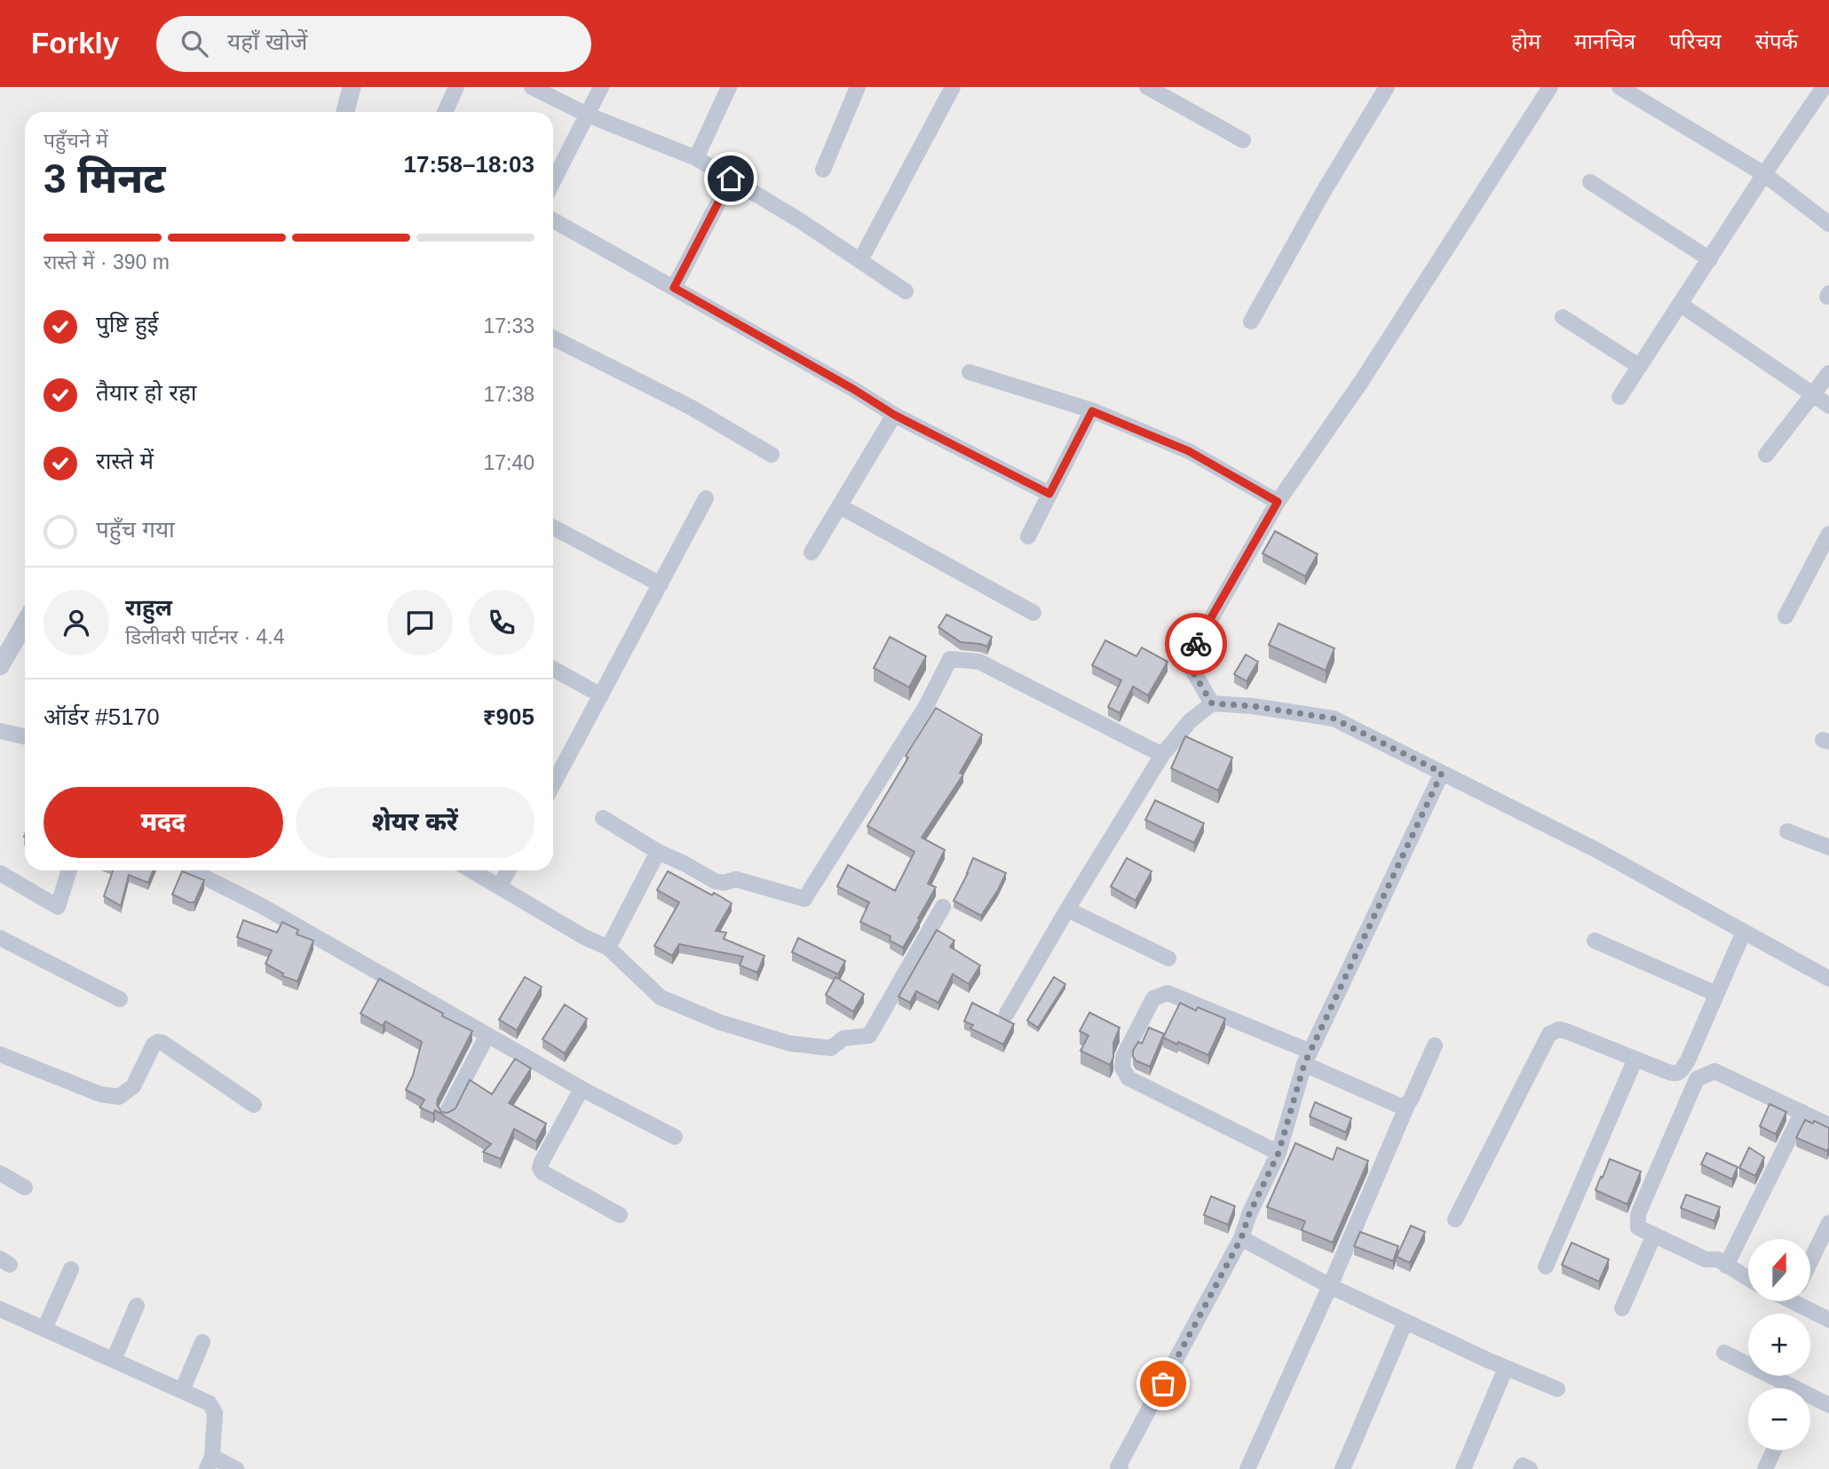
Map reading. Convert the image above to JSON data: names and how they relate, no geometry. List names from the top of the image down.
{
  "north": "top",
  "page": {
    "header": "Forkly",
    "search": "यहाँ खोजें",
    "nav": [
      "होम",
      "मानचित्र",
      "परिचय",
      "संपर्क"
    ],
    "heading": ["3 मिनट", "पहुँचने में", "17:58–18:03"],
    "panel": [
      "राहुल",
      "डिलीवरी पार्टनर · 4.4",
      "ऑर्डर #5170",
      "₹905"
    ],
    "bar": "रास्ते में · 390 m",
    "list": [
      ["पुष्टि हुई", "17:33"],
      ["तैयार हो रहा", "17:38"],
      ["रास्ते में", "17:40"],
      "पहुँच गया"
    ],
    "buttons": ["मदद", "शेयर करें"],
    "map_buttons": ["+", "−"]
  }
}
